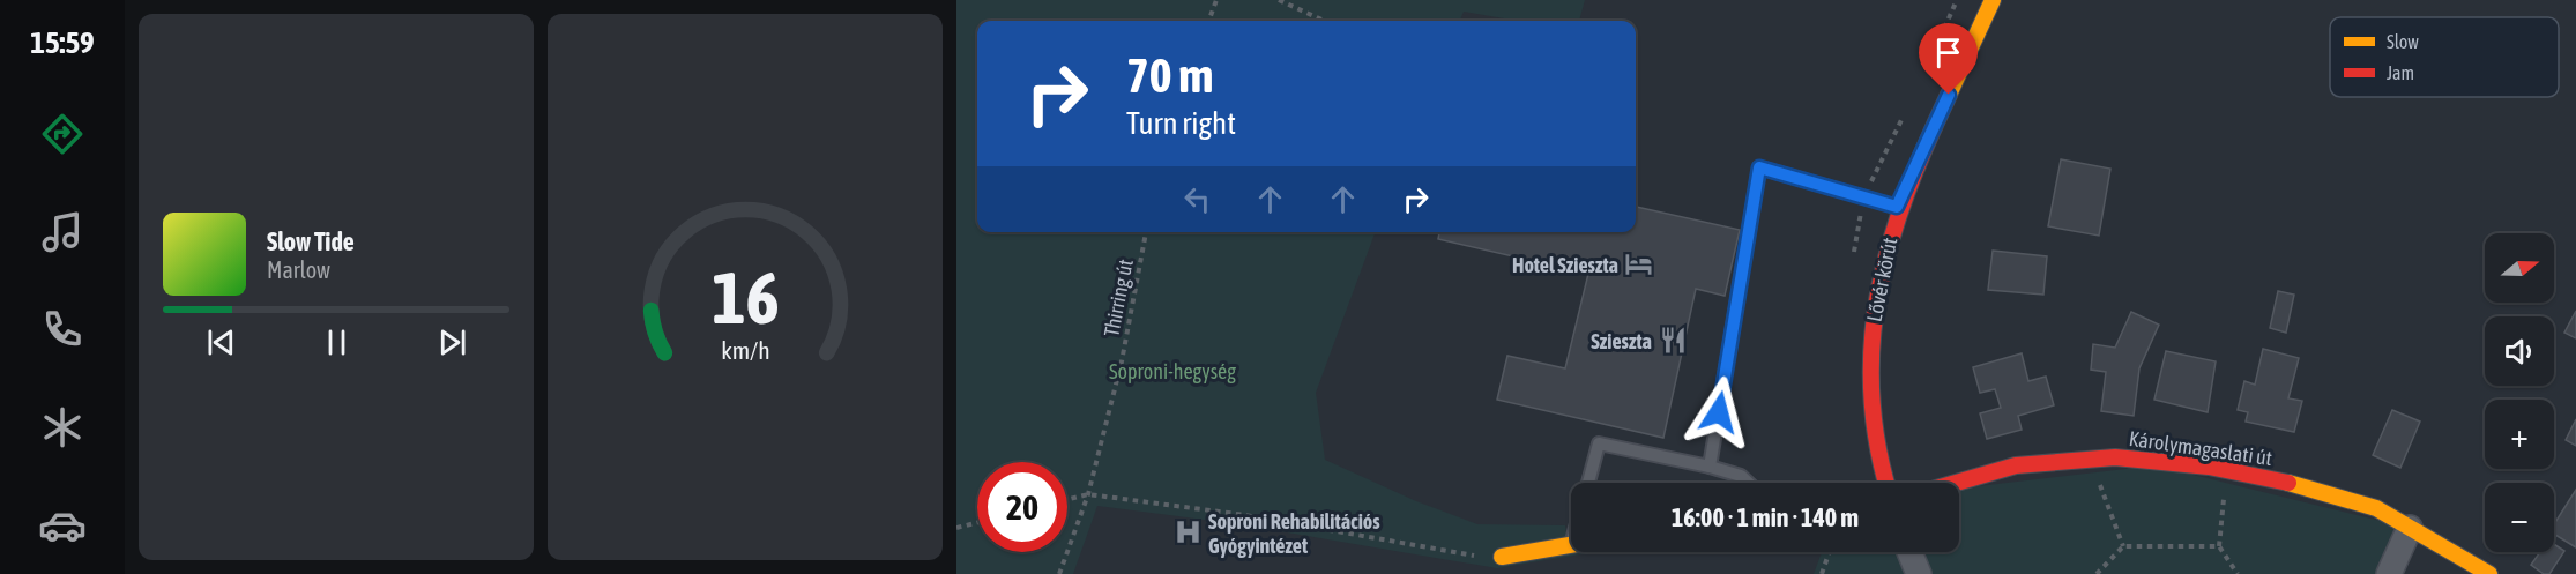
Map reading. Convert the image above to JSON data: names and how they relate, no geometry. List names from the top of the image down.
{
  "streets": {
    "street": ["Lővér körút", "Károlymagaslati út"],
    "path": ["Thirring út"]
  },
  "parks": ["Soproni-hegység"],
  "places": {
    "hotel": ["Hotel Szieszta"],
    "restaurant": ["Szieszta"],
    "hospital": ["Soproni Rehabilitációs Gyógyintézet"]
  },
  "legend": ["Slow", "Jam"],
  "north": "right",
  "page": {
    "tabs": "15:59",
    "turn": ["70 m", "Turn right"],
    "song": ["Slow Tide", "Marlow"],
    "map_buttons": ["+", "−"],
    "limit": "20",
    "trip": "16:00 · 1 min · 140 m",
    "gauge": ["16", "km/h"]
  }
}
